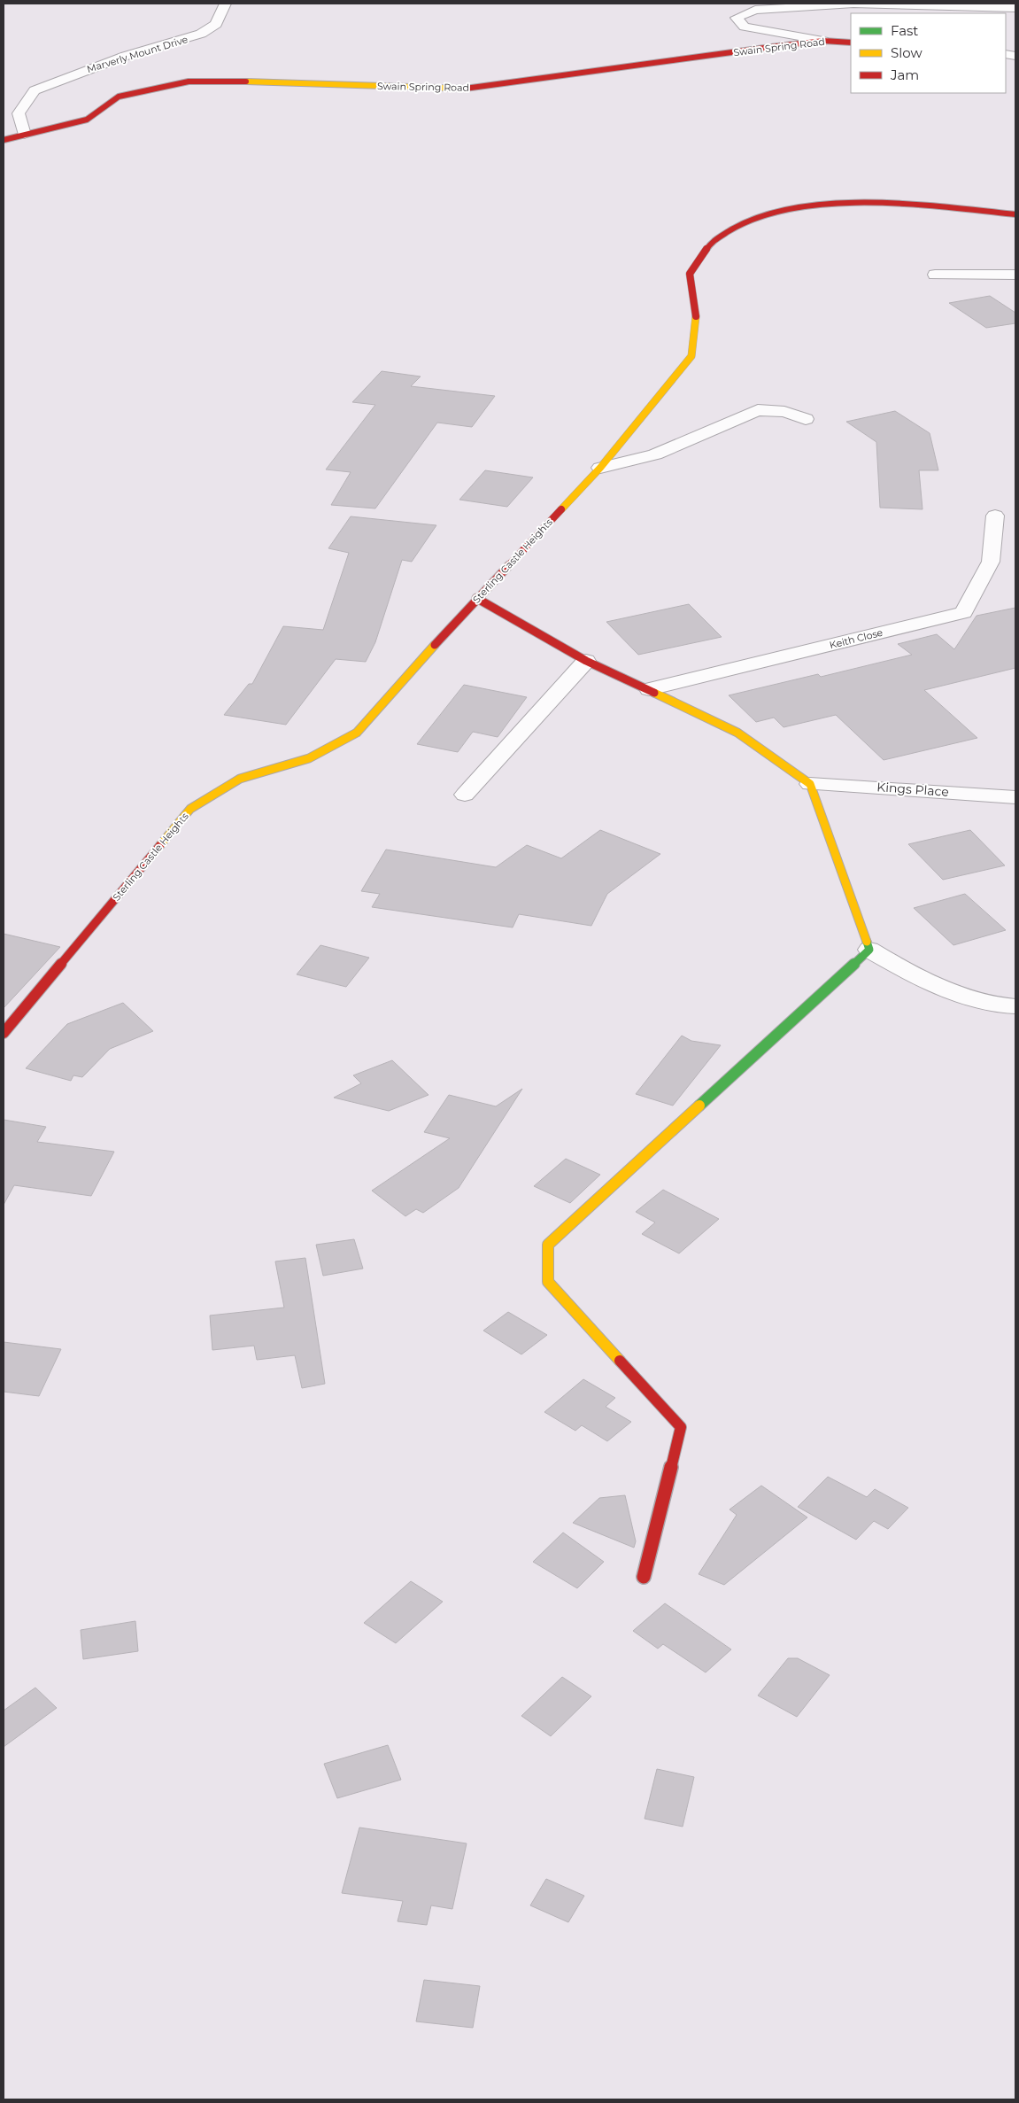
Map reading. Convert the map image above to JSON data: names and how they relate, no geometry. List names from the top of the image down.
{
  "streets": {
    "street": [
      "Swain Spring Road",
      "Marverly Mount Drive",
      "Sterling Castle Heights",
      "Keith Close",
      "Kings Place"
    ]
  },
  "crossings": [
    ["Swain Spring Road", "Marverly Mount Drive"]
  ],
  "legend": ["Fast", "Slow", "Jam"]
}
